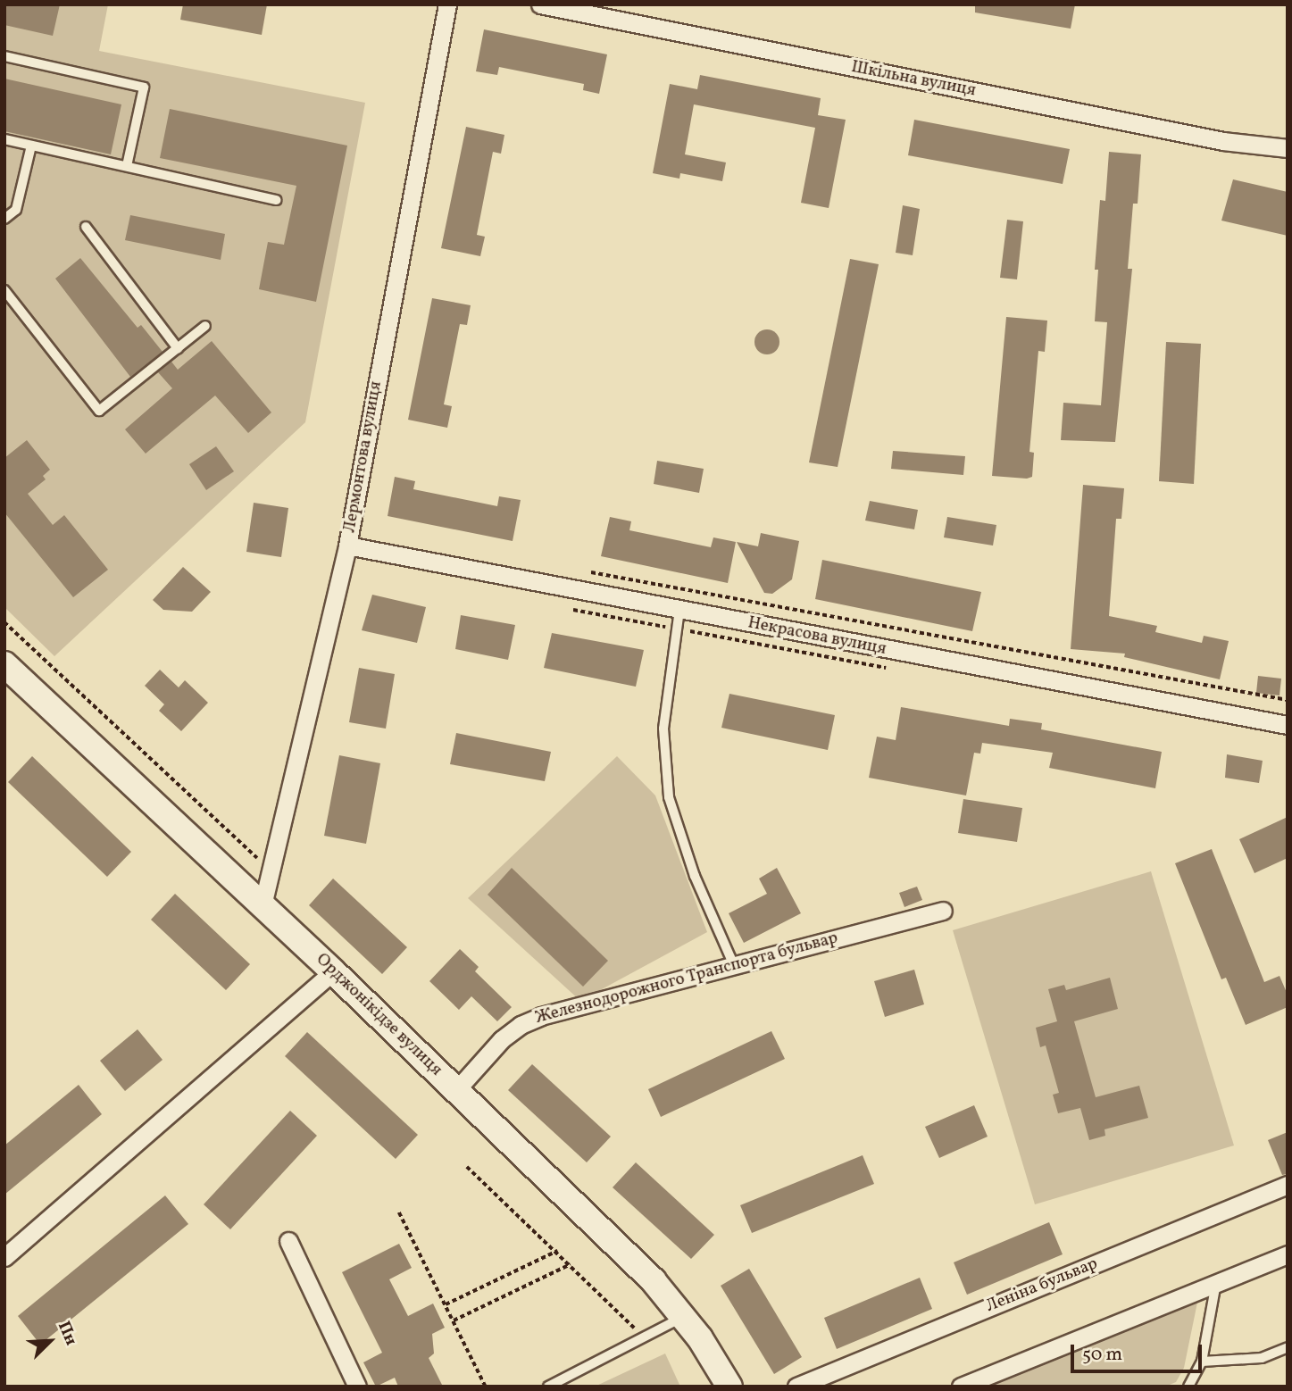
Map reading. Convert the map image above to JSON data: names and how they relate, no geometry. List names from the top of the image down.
{
  "streets": {
    "main road": ["Орджонікідзе вулиця"],
    "street": [
      "Шкільна вулиця",
      "Лермонтова вулиця",
      "Некрасова вулиця",
      "Железнодорожного Транспорта бульвар",
      "Леніна бульвар"
    ]
  },
  "crossings": [
    ["Лермонтова вулиця", "Некрасова вулиця"],
    ["Лермонтова вулиця", "Орджонікідзе вулиця"],
    ["Железнодорожного Транспорта бульвар", "Орджонікідзе вулиця"]
  ],
  "scale_bar": "50 m",
  "north": "top right"
}
